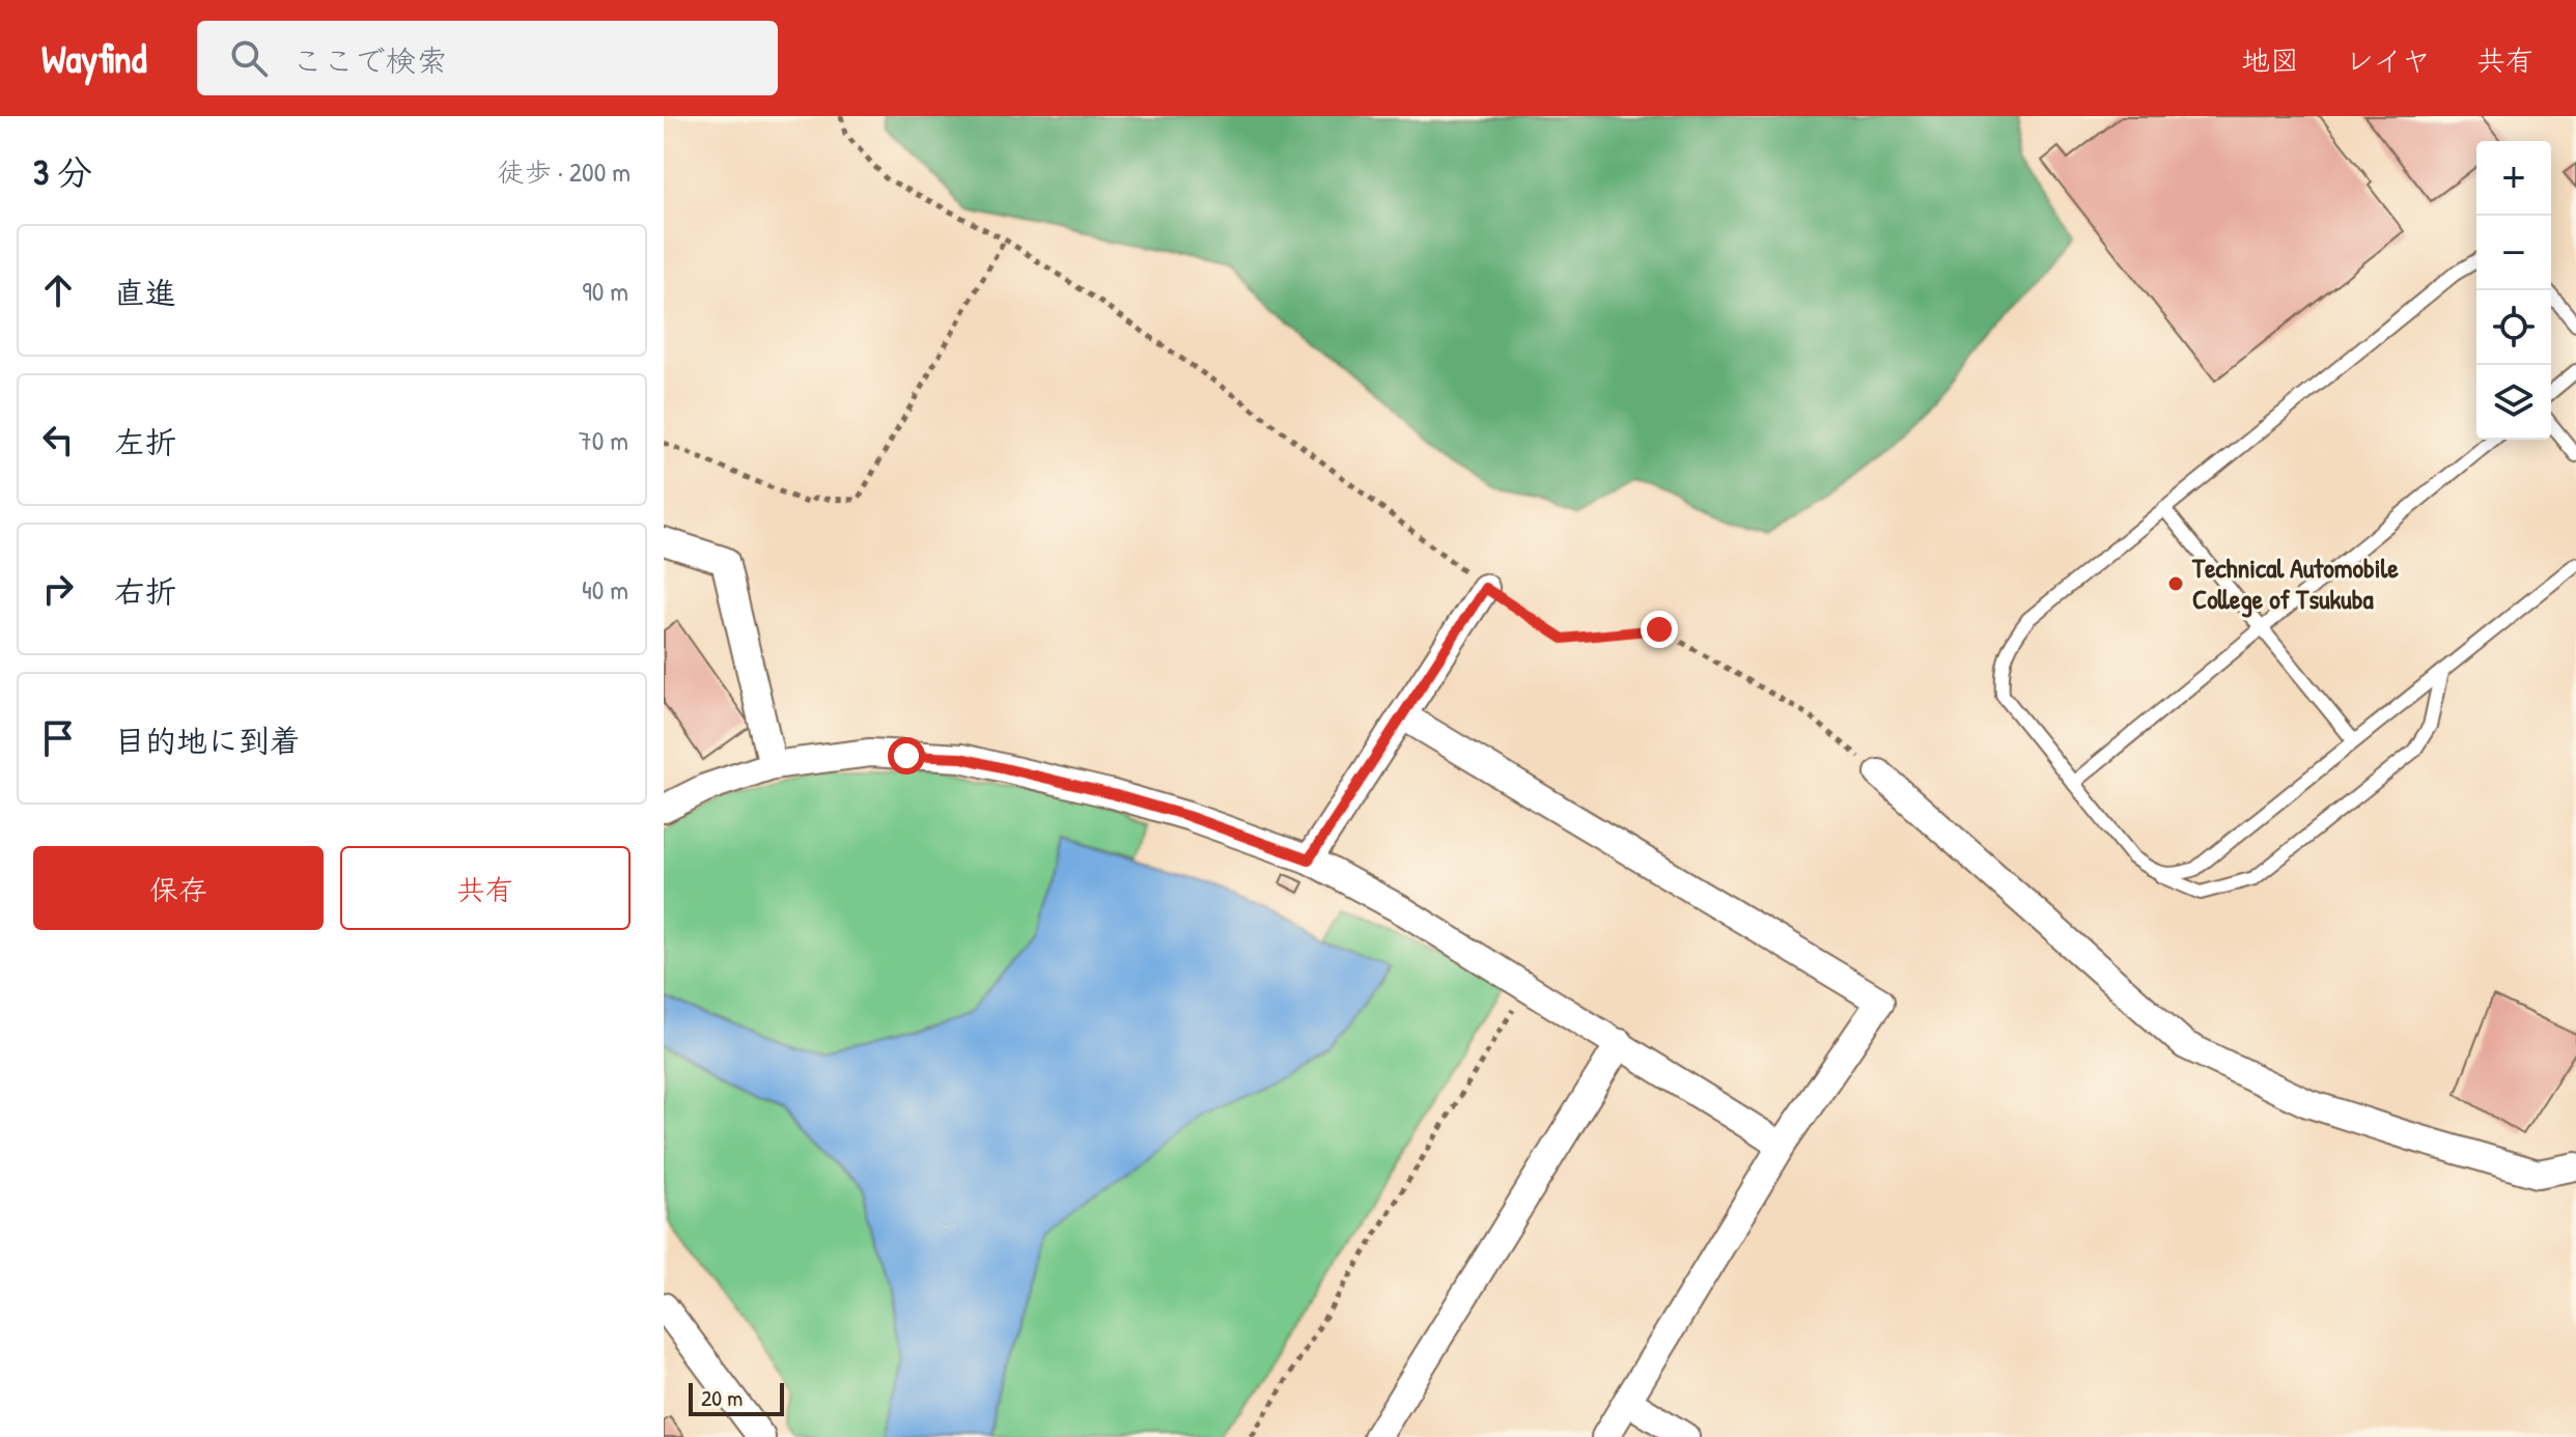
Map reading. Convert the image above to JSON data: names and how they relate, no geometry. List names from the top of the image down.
{
  "places": ["Technical Automobile College of Tsukuba"],
  "scale_bar": "20 m",
  "page": {
    "header": "Wayfind",
    "search": "ここで検索",
    "nav": ["地図", "レイヤ", "共有"],
    "heading": ["3 分", "徒歩 · 200 m"],
    "map_buttons": ["+", "−"],
    "list": [
      ["直進", "90 m"],
      ["左折", "70 m"],
      ["右折", "40 m"],
      "目的地に到着"
    ],
    "buttons": ["保存", "共有"],
    "scale": "20 m"
  }
}
